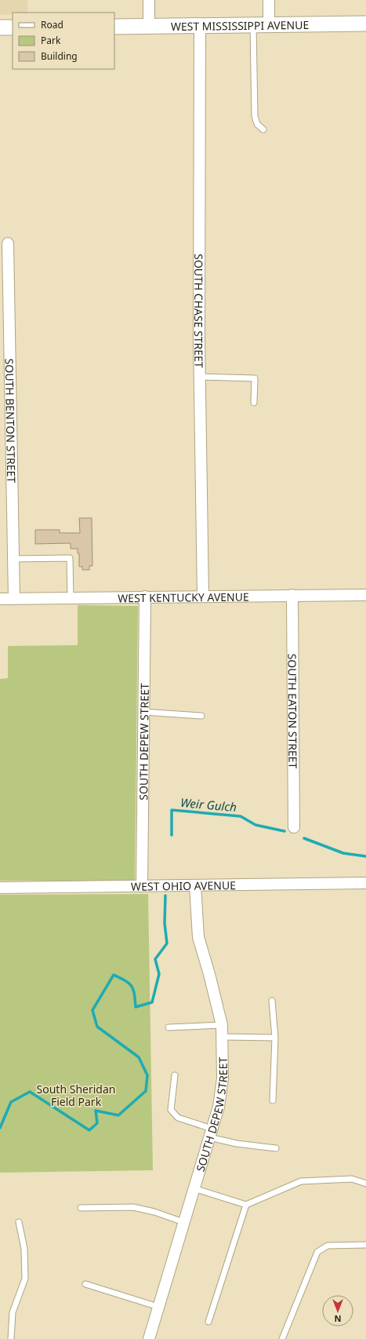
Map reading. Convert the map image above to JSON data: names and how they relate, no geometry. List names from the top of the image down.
{
  "streets": {
    "main road": ["WEST MISSISSIPPI AVENUE"],
    "street": [
      "SOUTH CHASE STREET",
      "SOUTH BENTON STREET",
      "WEST KENTUCKY AVENUE",
      "SOUTH EATON STREET",
      "SOUTH DEPEW STREET",
      "WEST OHIO AVENUE"
    ]
  },
  "crossings": [
    ["WEST MISSISSIPPI AVENUE", "SOUTH CHASE STREET"],
    ["SOUTH CHASE STREET", "WEST KENTUCKY AVENUE"],
    ["SOUTH BENTON STREET", "WEST KENTUCKY AVENUE"],
    ["WEST KENTUCKY AVENUE", "SOUTH EATON STREET"],
    ["WEST KENTUCKY AVENUE", "SOUTH DEPEW STREET"],
    ["SOUTH DEPEW STREET", "WEST OHIO AVENUE"]
  ],
  "water": ["Weir Gulch"],
  "parks": ["South Sheridan Field Park"],
  "legend": ["Road", "Park", "Building"],
  "north": "bottom"
}
